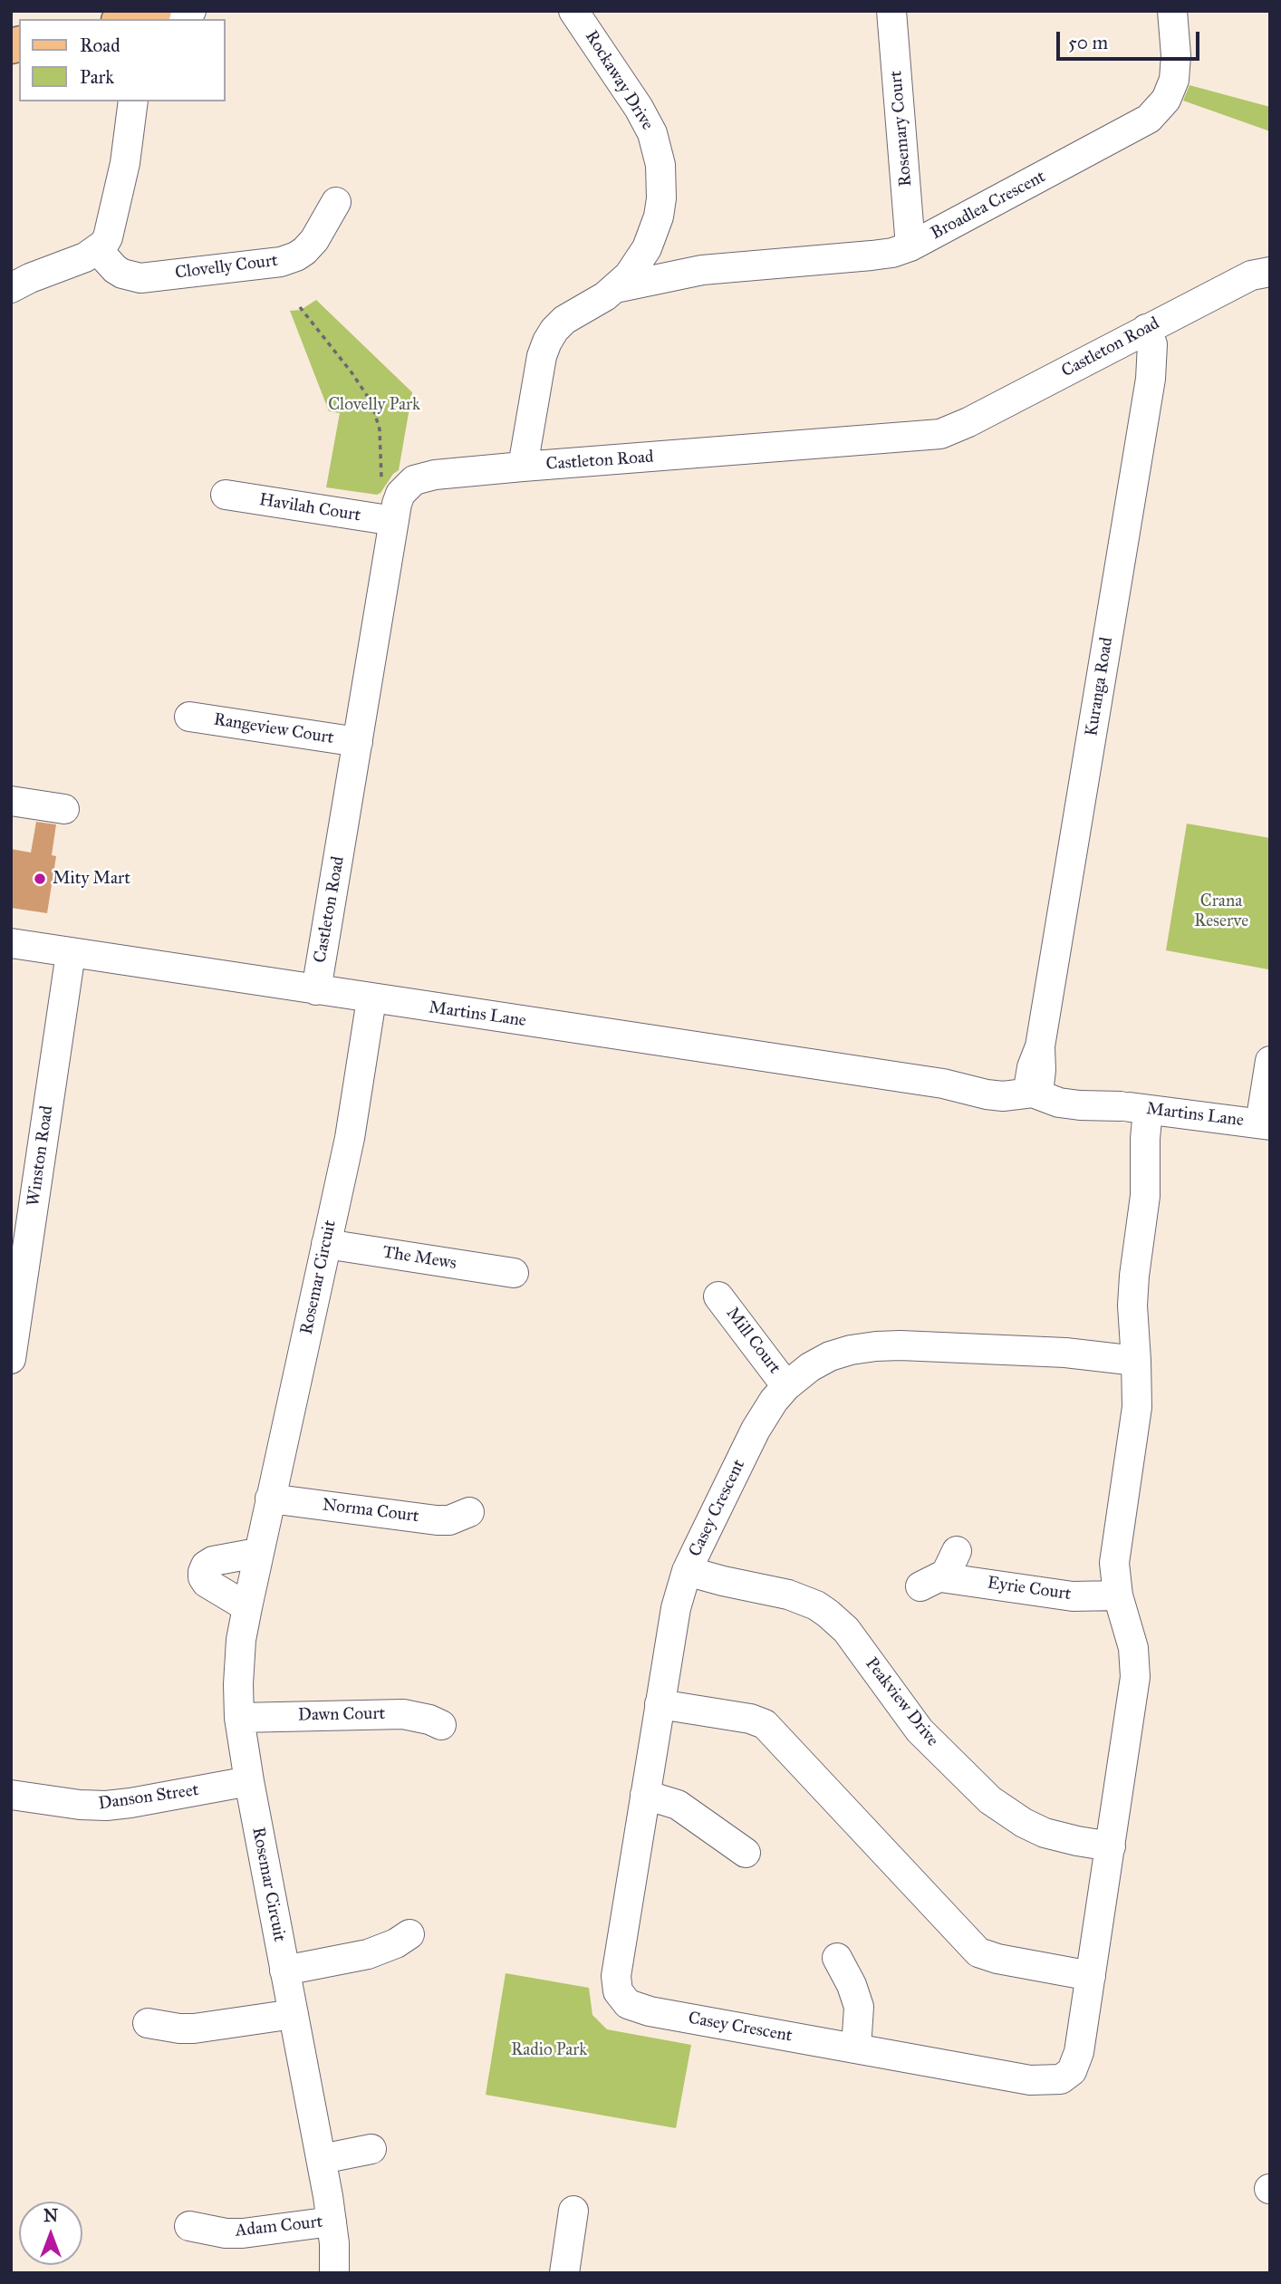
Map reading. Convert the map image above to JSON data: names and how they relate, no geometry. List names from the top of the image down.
{
  "streets": {
    "street": [
      "Rockaway Drive",
      "Rosemary Court",
      "Broadlea Crescent",
      "Clovelly Court",
      "Castleton Road",
      "Havilah Court",
      "Kuranga Road",
      "Rangeview Court",
      "Martins Lane",
      "Winston Road",
      "The Mews",
      "Rosemar Circuit",
      "Mill Court",
      "Casey Crescent",
      "Norma Court",
      "Eyrie Court",
      "Peakview Drive",
      "Dawn Court",
      "Danson Street",
      "Adam Court"
    ]
  },
  "crossings": [
    ["Rockaway Drive", "Broadlea Crescent"],
    ["Rosemary Court", "Broadlea Crescent"],
    ["Broadlea Crescent", "Castleton Road"],
    ["Castleton Road", "Havilah Court"],
    ["Castleton Road", "Kuranga Road"],
    ["Castleton Road", "Rangeview Court"],
    ["Castleton Road", "Martins Lane"],
    ["Kuranga Road", "Martins Lane"],
    ["Martins Lane", "Winston Road"],
    ["Martins Lane", "Rosemar Circuit"],
    ["Martins Lane", "Casey Crescent"],
    ["The Mews", "Rosemar Circuit"],
    ["Rosemar Circuit", "Norma Court"],
    ["Rosemar Circuit", "Dawn Court"],
    ["Rosemar Circuit", "Danson Street"],
    ["Rosemar Circuit", "Adam Court"],
    ["Mill Court", "Casey Crescent"],
    ["Casey Crescent", "Eyrie Court"],
    ["Casey Crescent", "Peakview Drive"]
  ],
  "parks": ["Clovelly Park", "Crana Reserve", "Radio Park"],
  "places": ["Mity Mart"],
  "legend": ["Road", "Park"],
  "scale_bar": "50 m",
  "north": "top"
}
